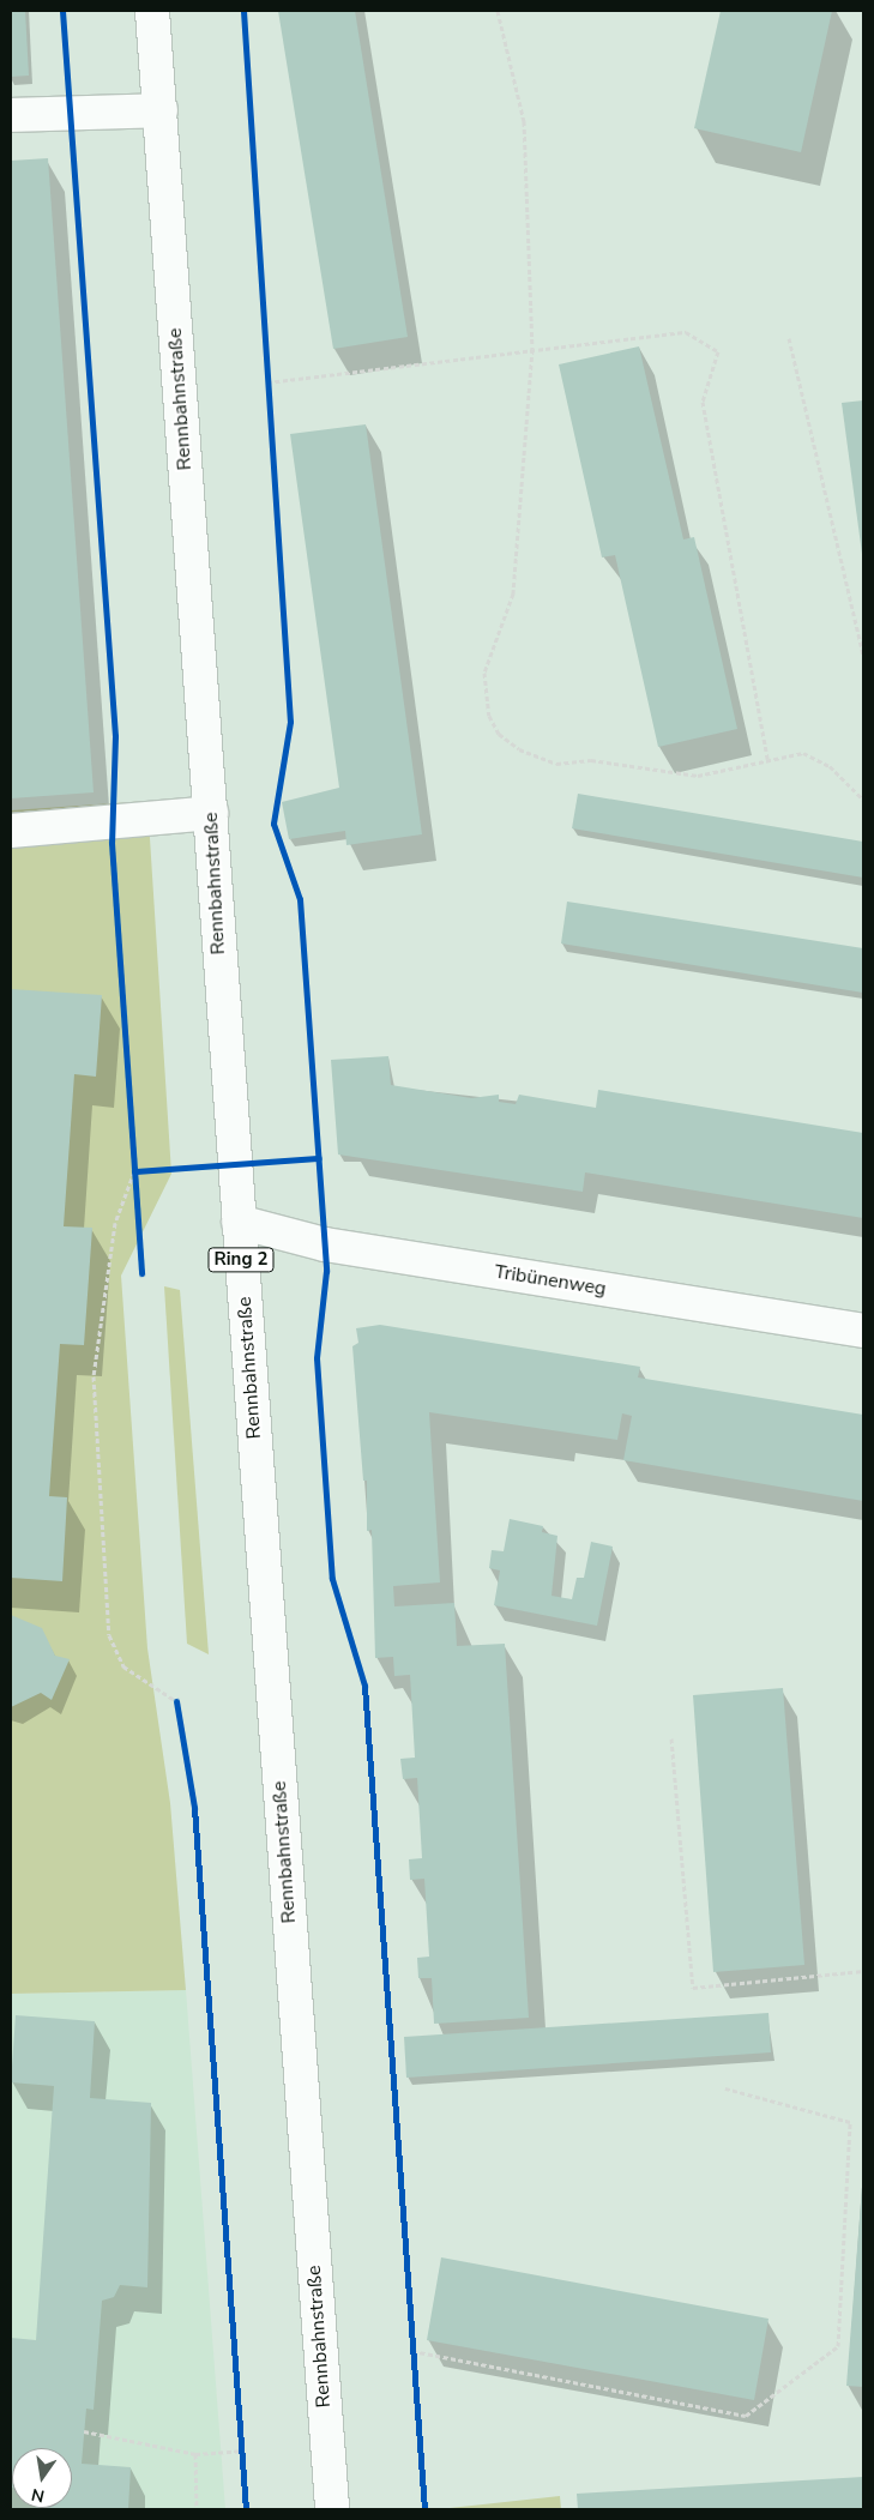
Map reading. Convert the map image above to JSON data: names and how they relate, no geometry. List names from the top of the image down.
{
  "streets": {
    "main road": ["Rennbahnstraße", "Ring 2", "Tribünenweg"]
  },
  "crossings": [
    ["Rennbahnstraße", "Tribünenweg"]
  ],
  "north": "bottom"
}
